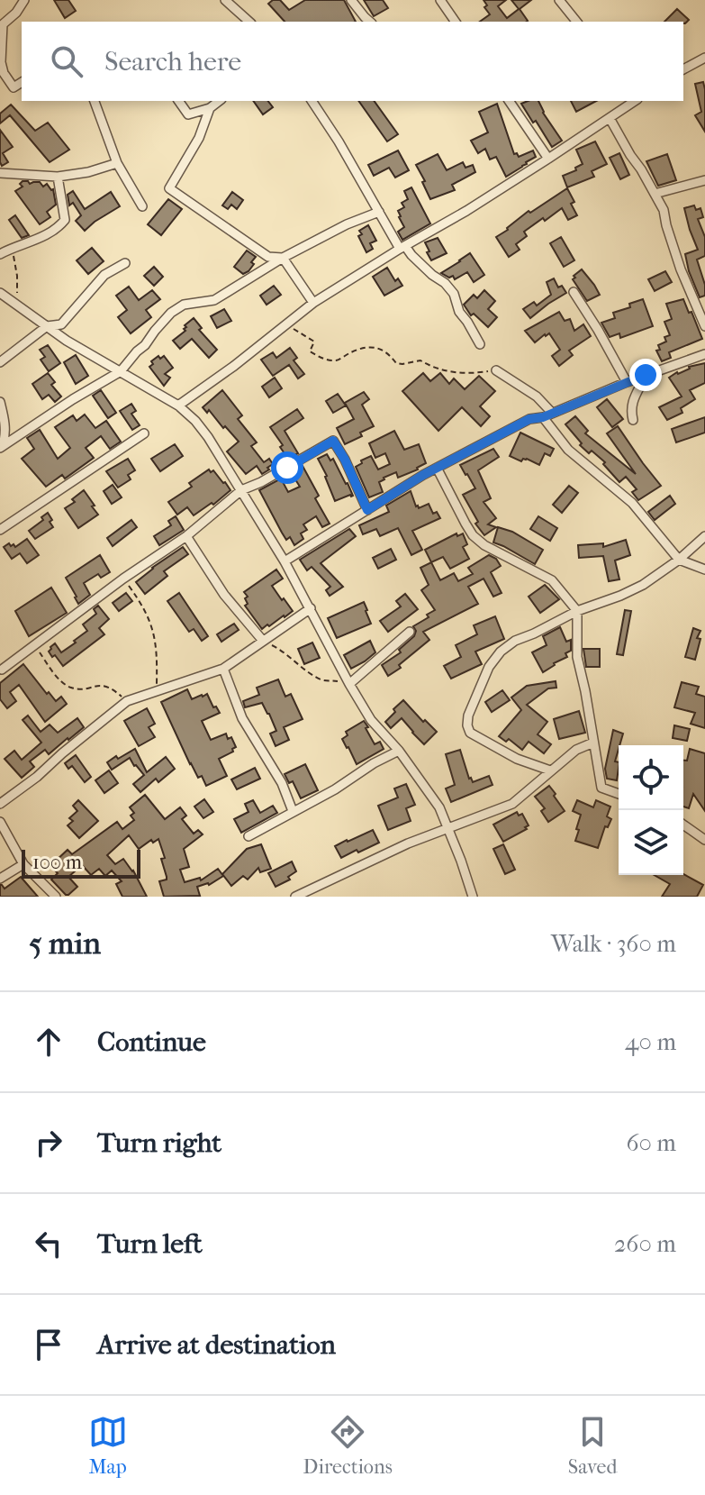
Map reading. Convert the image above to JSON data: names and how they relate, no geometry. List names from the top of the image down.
{
  "scale_bar": "100 m",
  "page": {
    "search": "Search here",
    "scale": "100 m",
    "heading": ["5 min", "Walk · 360 m"],
    "list": [
      ["Continue", "40 m"],
      ["Turn right", "60 m"],
      ["Turn left", "260 m"],
      "Arrive at destination"
    ],
    "nav": ["Map", "Directions", "Saved"]
  }
}
